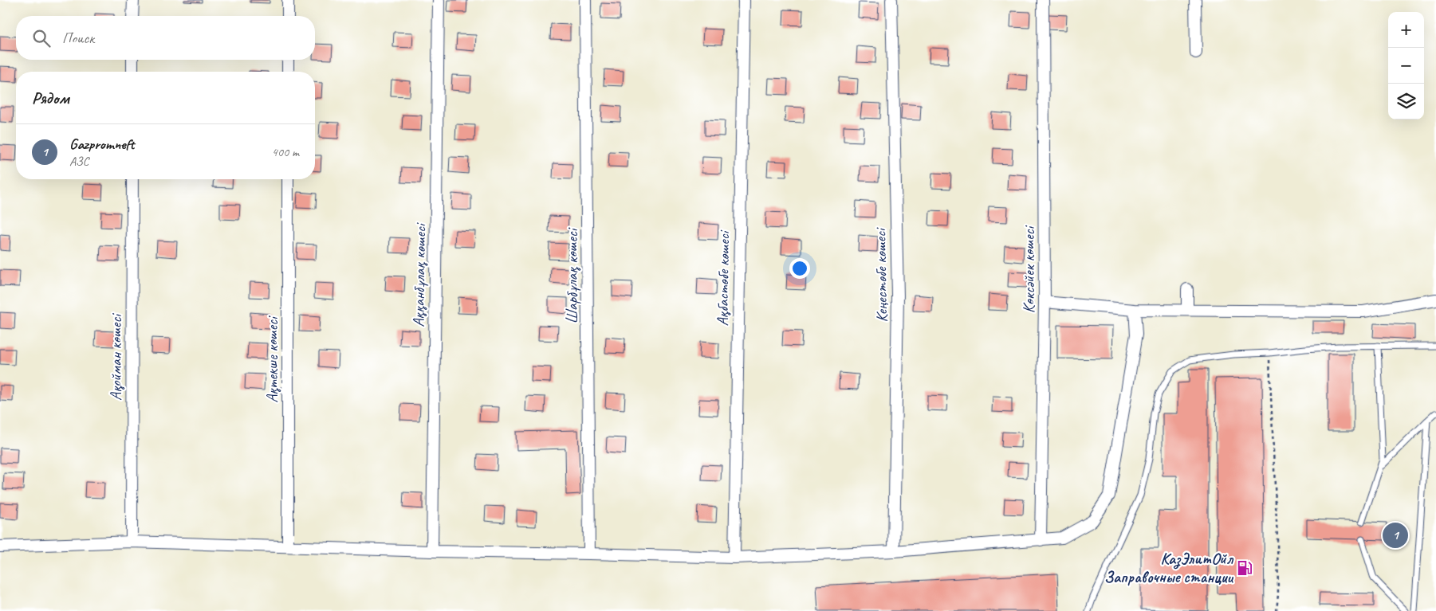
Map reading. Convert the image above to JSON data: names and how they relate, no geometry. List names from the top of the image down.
{
  "streets": {
    "street": [
      "Көксәйек көшесі",
      "Аққанбұлақ көшесі",
      "Кеңестөбе көшесі",
      "Шарбұлақ көшесі",
      "Ақбастөбе көшесі",
      "Ақойман көшесі",
      "Ақтекше көшесі"
    ]
  },
  "places": {
    "fuel station": ["КазЭлитОйл Заправочные станции"]
  },
  "page": {
    "map_buttons": ["+", "−"],
    "search": "Поиск",
    "heading": "Рядом",
    "list": [
      {
        "mark": "1",
        "name": "Gazpromneft",
        "note": "АЗС",
        "value": "400 m"
      }
    ],
    "pins": "1"
  }
}
